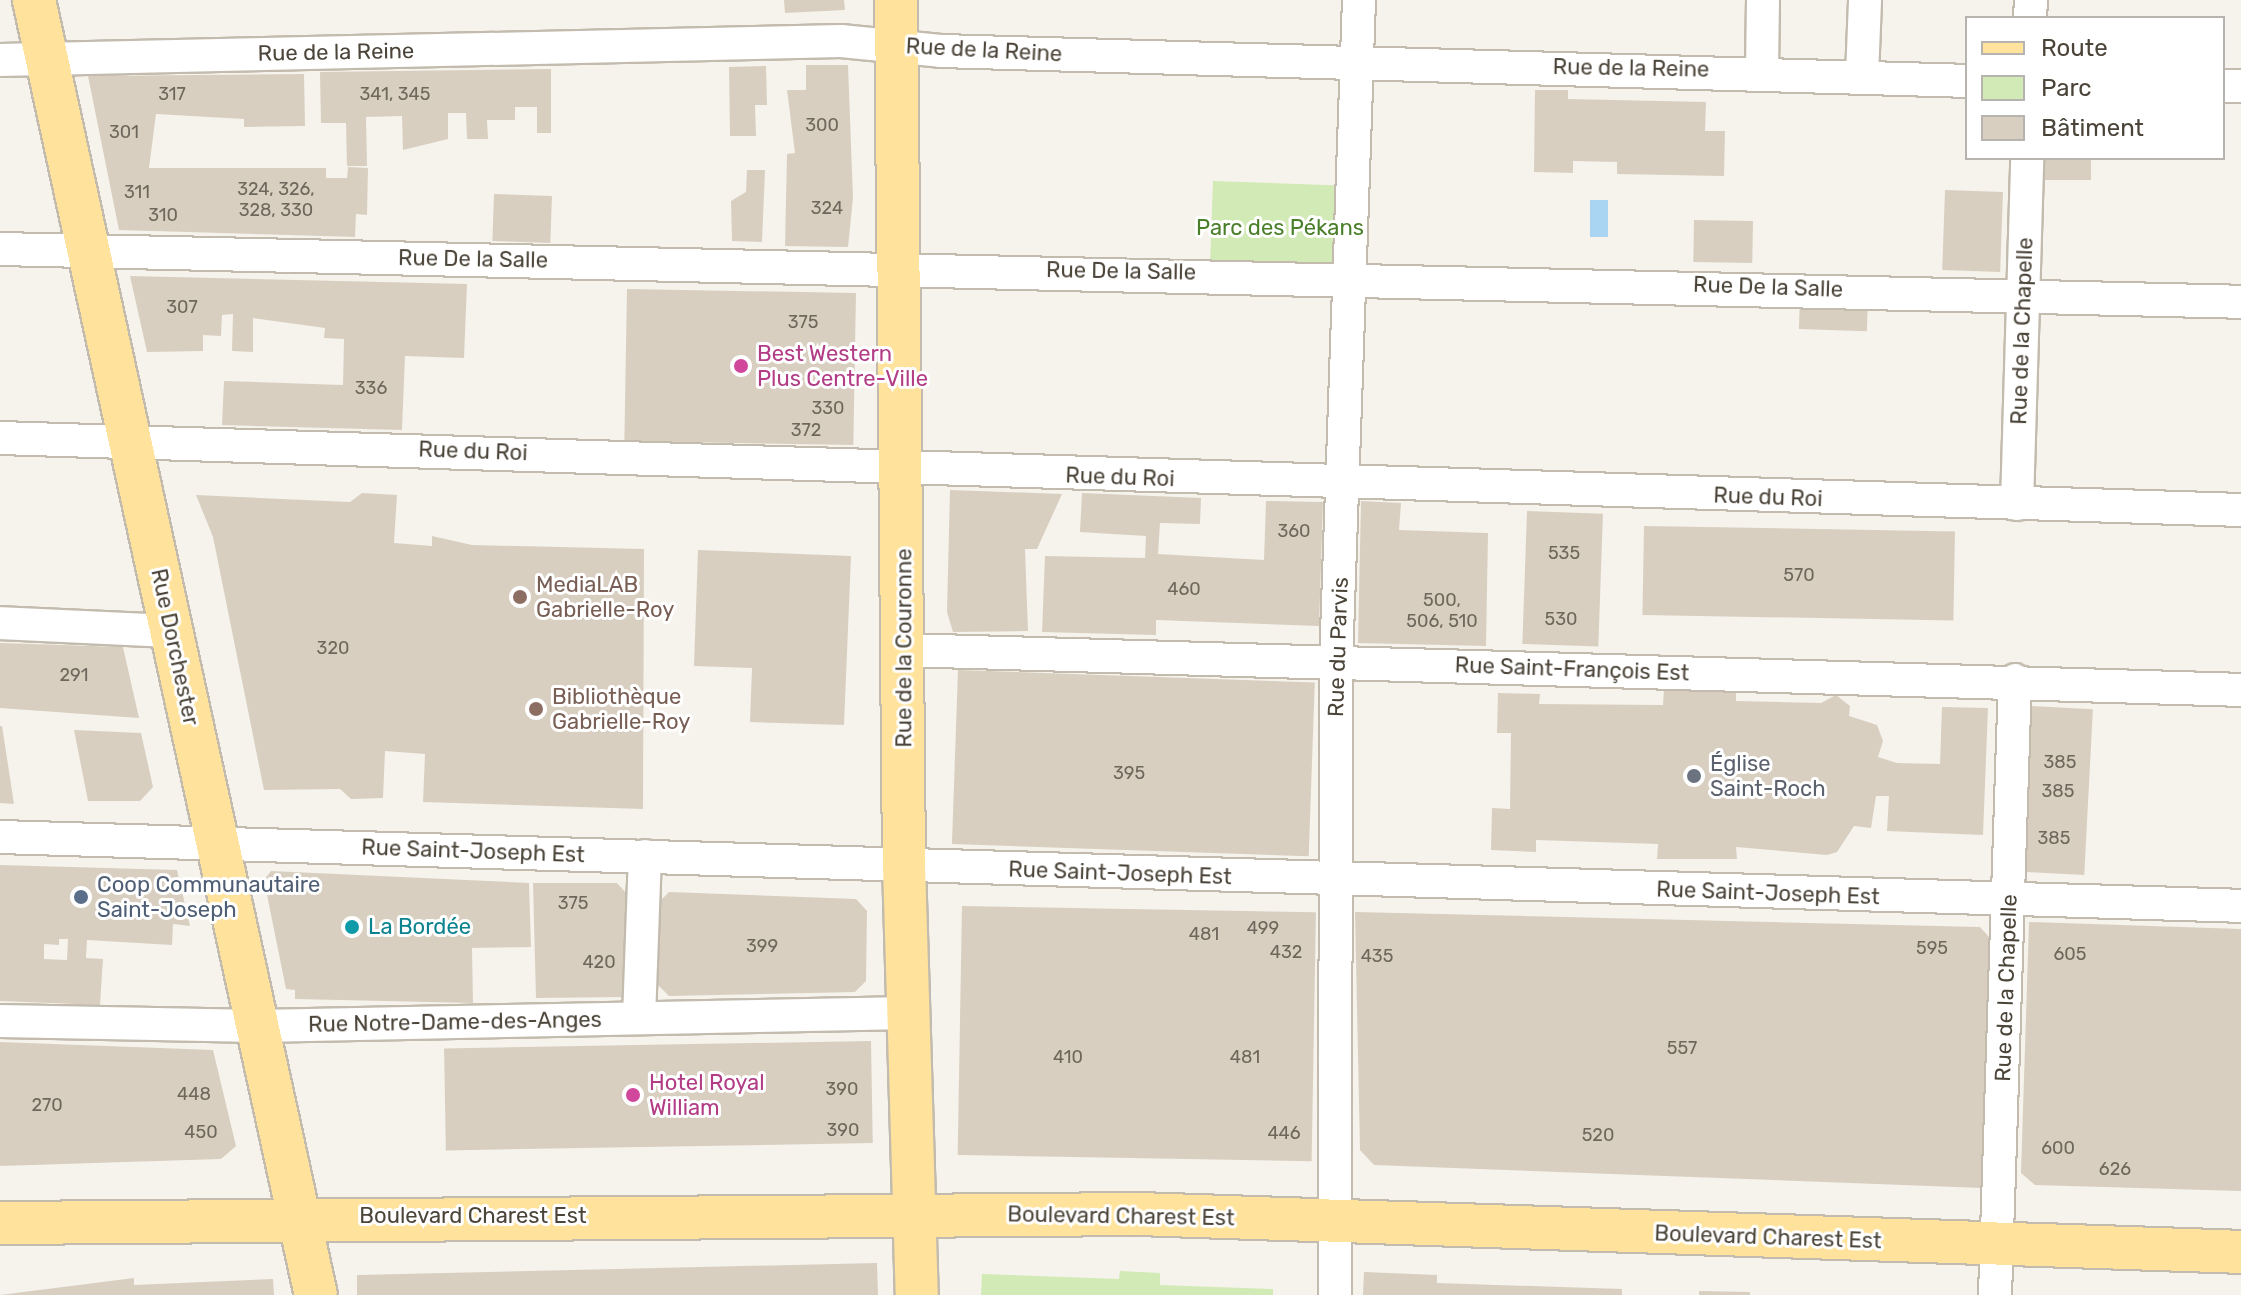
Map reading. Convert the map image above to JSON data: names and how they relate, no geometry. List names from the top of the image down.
{
  "streets": {
    "main road": ["Rue Dorchester", "Rue de la Couronne", "Boulevard Charest Est"],
    "street": [
      "Rue de la Reine",
      "Rue De la Salle",
      "Rue de la Chapelle",
      "Rue du Roi",
      "Rue du Parvis",
      "Rue Saint-François Est",
      "Rue Saint-Joseph Est",
      "Rue Notre-Dame-des-Anges"
    ]
  },
  "crossings": [
    ["Rue de la Reine", "Rue Dorchester"],
    ["Rue de la Reine", "Rue du Parvis"],
    ["Rue de la Reine", "Rue de la Couronne"],
    ["Rue De la Salle", "Rue de la Chapelle"],
    ["Rue De la Salle", "Rue Dorchester"],
    ["Rue De la Salle", "Rue du Parvis"],
    ["Rue De la Salle", "Rue de la Couronne"],
    ["Rue de la Chapelle", "Rue du Roi"],
    ["Rue de la Chapelle", "Rue Saint-François Est"],
    ["Rue de la Chapelle", "Rue Saint-Joseph Est"],
    ["Rue de la Chapelle", "Boulevard Charest Est"],
    ["Rue du Roi", "Rue Dorchester"],
    ["Rue du Roi", "Rue du Parvis"],
    ["Rue du Roi", "Rue de la Couronne"],
    ["Rue Dorchester", "Rue Saint-Joseph Est"],
    ["Rue Dorchester", "Rue Notre-Dame-des-Anges"],
    ["Rue Dorchester", "Boulevard Charest Est"],
    ["Rue du Parvis", "Rue Saint-François Est"],
    ["Rue du Parvis", "Rue Saint-Joseph Est"],
    ["Rue du Parvis", "Boulevard Charest Est"],
    ["Rue de la Couronne", "Rue Saint-François Est"],
    ["Rue de la Couronne", "Rue Saint-Joseph Est"],
    ["Rue de la Couronne", "Rue Notre-Dame-des-Anges"],
    ["Rue de la Couronne", "Boulevard Charest Est"]
  ],
  "parks": ["Parc des Pékans"],
  "places": [
    "Best Western Plus Centre-Ville",
    "MediaLAB Gabrielle-Roy",
    "Bibliothèque Gabrielle-Roy",
    "Église Saint-Roch",
    "Coop Communautaire Saint-Joseph",
    "La Bordée",
    "Hotel Royal William"
  ],
  "house_numbers": [
    "317",
    "341, 345",
    "300",
    "301",
    "324, 326, 328, 330",
    "311",
    "324",
    "310",
    "307",
    "375",
    "336",
    "330",
    "372",
    "360",
    "535",
    "570",
    "460",
    "500, 506, 510",
    "530",
    "320",
    "291",
    "385",
    "395",
    "385",
    "385",
    "375",
    "499",
    "481",
    "399",
    "595",
    "432",
    "605",
    "435",
    "420",
    "557",
    "410",
    "481",
    "390",
    "448",
    "270",
    "390",
    "450",
    "446",
    "520",
    "600",
    "626"
  ],
  "legend": ["Route", "Parc", "Bâtiment"]
}
